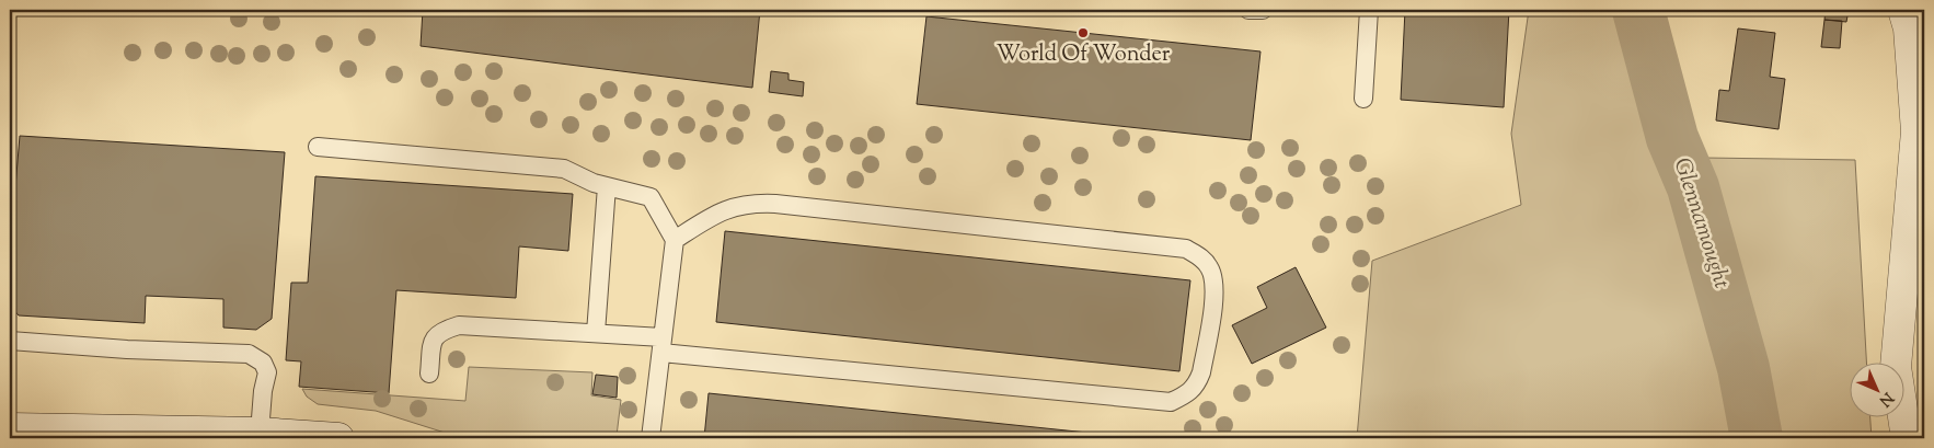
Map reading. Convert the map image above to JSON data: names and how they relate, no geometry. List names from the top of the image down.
{
  "water": ["Glennamought"],
  "places": ["World Of Wonder"],
  "north": "bottom right"
}
